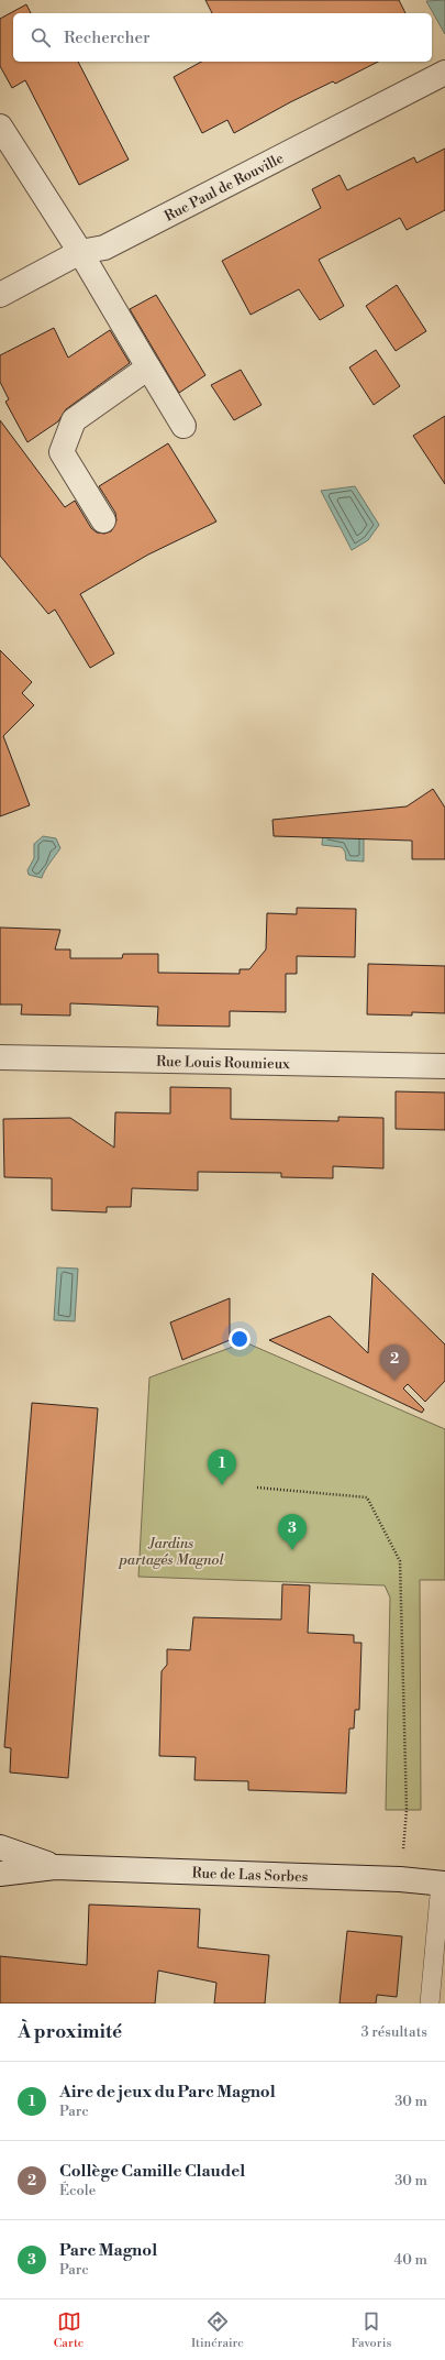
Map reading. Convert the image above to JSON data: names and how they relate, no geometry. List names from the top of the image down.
{
  "streets": {
    "street": ["Rue Paul de Rouville", "Rue Louis Roumieux", "Rue de Las Sorbes"]
  },
  "parks": ["Jardins partagés Magnol"],
  "page": {
    "search": "Rechercher",
    "pins": ["2", "1", "3"],
    "heading": ["À proximité", "3 résultats"],
    "list": [
      {
        "mark": "1",
        "name": "Aire de jeux du Parc Magnol",
        "note": "Parc",
        "value": "30 m"
      },
      {
        "mark": "2",
        "name": "Collège Camille Claudel",
        "note": "École",
        "value": "30 m"
      },
      {
        "mark": "3",
        "name": "Parc Magnol",
        "note": "Parc",
        "value": "40 m"
      }
    ],
    "nav": ["Carte", "Itinéraire", "Favoris"]
  }
}
